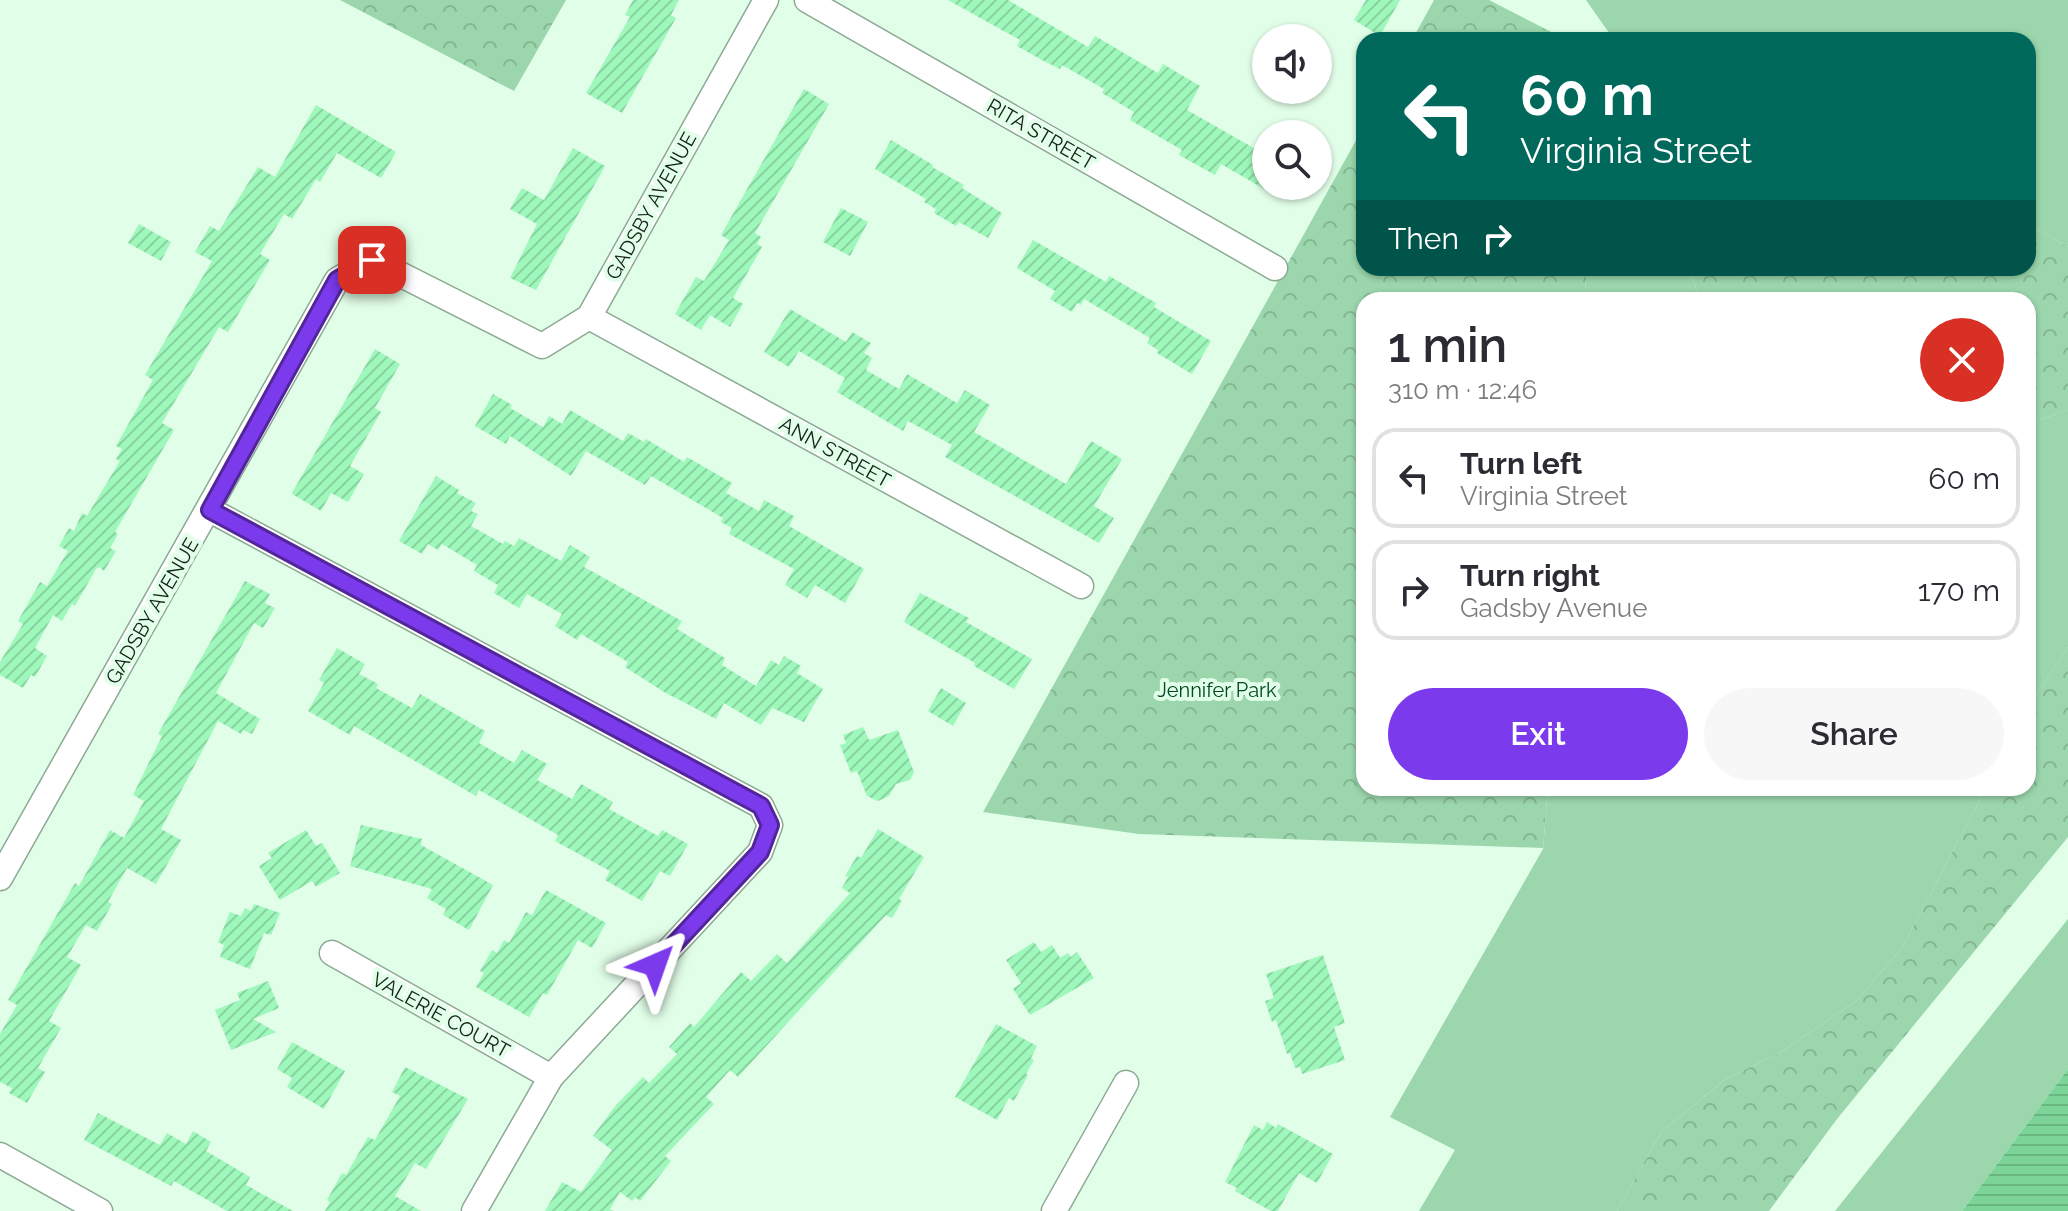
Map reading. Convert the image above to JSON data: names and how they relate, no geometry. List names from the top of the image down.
{
  "streets": {
    "street": [
      "RITA STREET",
      "GADSBY AVENUE",
      "ANN STREET",
      "VALERIE COURT"
    ]
  },
  "crossings": [
    ["GADSBY AVENUE", "ANN STREET"]
  ],
  "parks": ["Jennifer Park"],
  "page": {
    "turn": ["60 m", "Virginia Street"],
    "then": "Then",
    "heading": ["1 min", "310 m · 12:46"],
    "list": [
      {
        "name": "Turn left",
        "note": "Virginia Street",
        "value": "60 m"
      },
      {
        "name": "Turn right",
        "note": "Gadsby Avenue",
        "value": "170 m"
      }
    ],
    "buttons": ["Exit", "Share"]
  }
}
